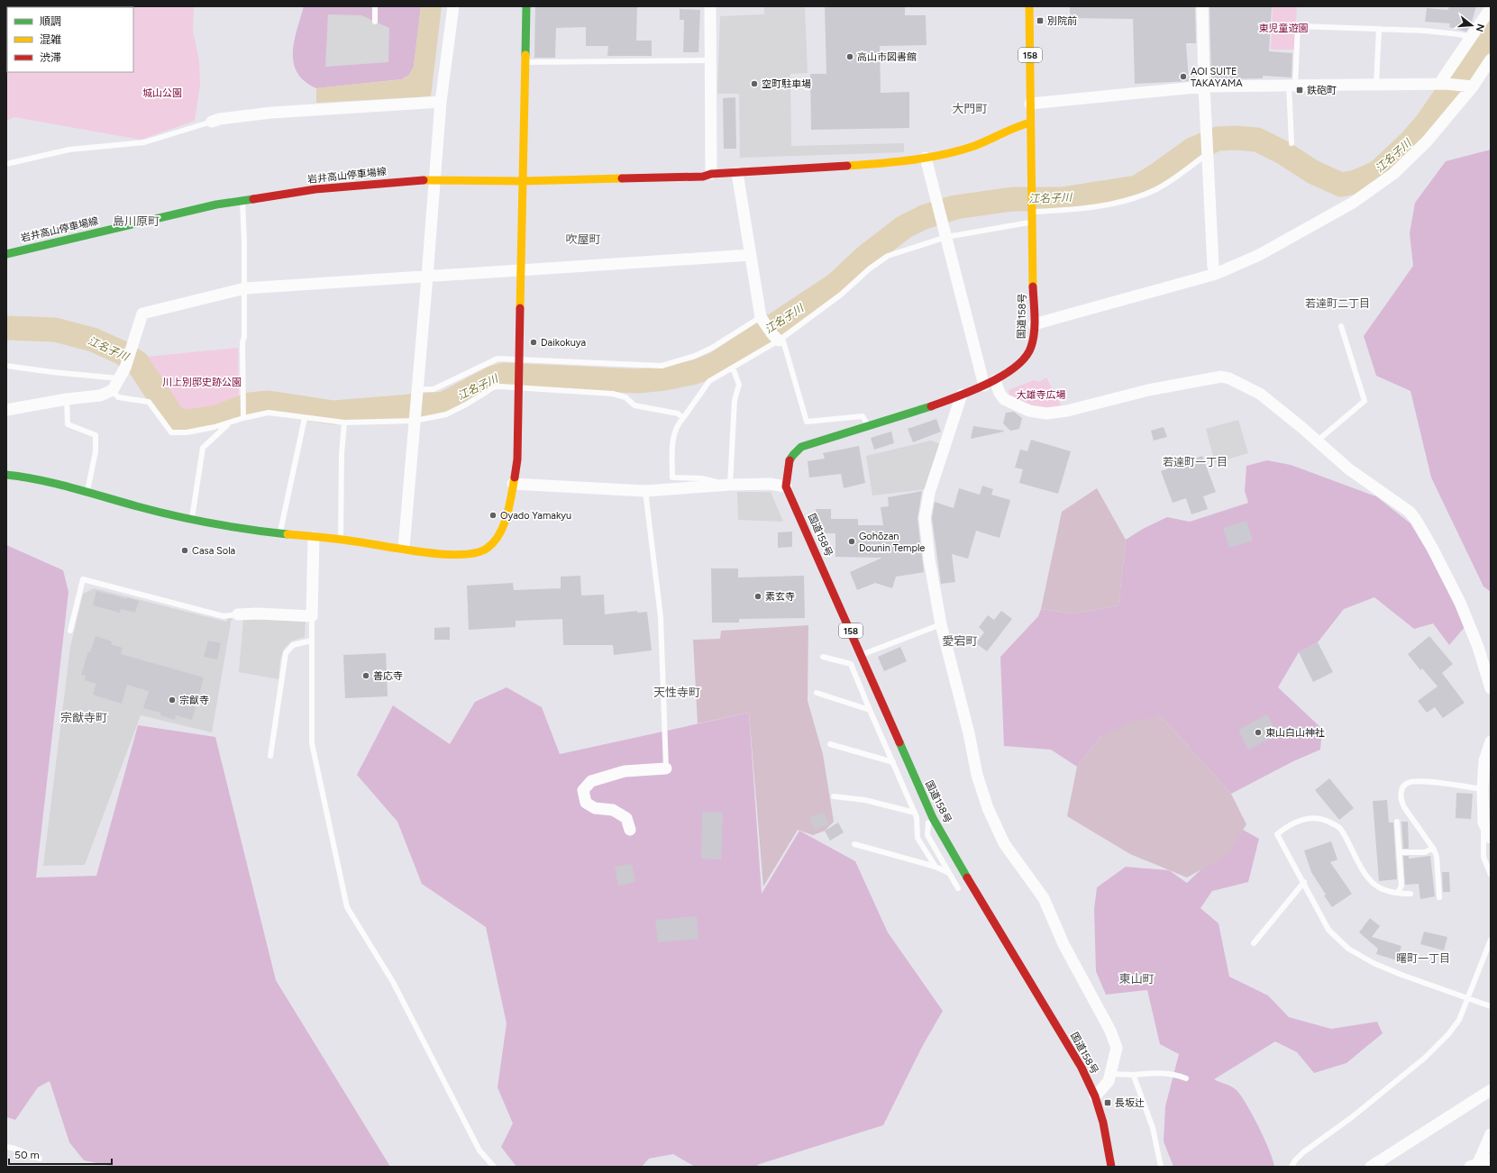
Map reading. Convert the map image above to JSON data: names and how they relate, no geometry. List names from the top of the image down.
{
  "streets": {
    "main road": ["158", "岩井高山停車場線", "国道158号"]
  },
  "crossings": [
    ["岩井高山停車場線", "国道158号"]
  ],
  "districts": [
    "大門町",
    "島川原町",
    "吹屋町",
    "若達町二丁目",
    "若達町一丁目",
    "愛宕町",
    "天性寺町",
    "宗猷寺町",
    "曙町一丁目",
    "東山町"
  ],
  "water": ["江名子川"],
  "parks": [
    "東児童遊園",
    "城山公園",
    "川上別邸史跡公園",
    "大雄寺広場"
  ],
  "places": {
    "transit": ["別院前", "鉄砲町", "長坂辻"],
    "other": [
      "高山市図書館",
      "AOI SUITE TAKAYAMA",
      "空町駐車場",
      "Daikokuya",
      "Oyado Yamakyu",
      "Gohōzan Dounin Temple",
      "Casa Sola",
      "素玄寺",
      "善応寺",
      "宗猷寺",
      "東山白山神社"
    ]
  },
  "legend": ["順調", "混雑", "渋滞"],
  "scale_bar": "50 m",
  "north": "right"
}
